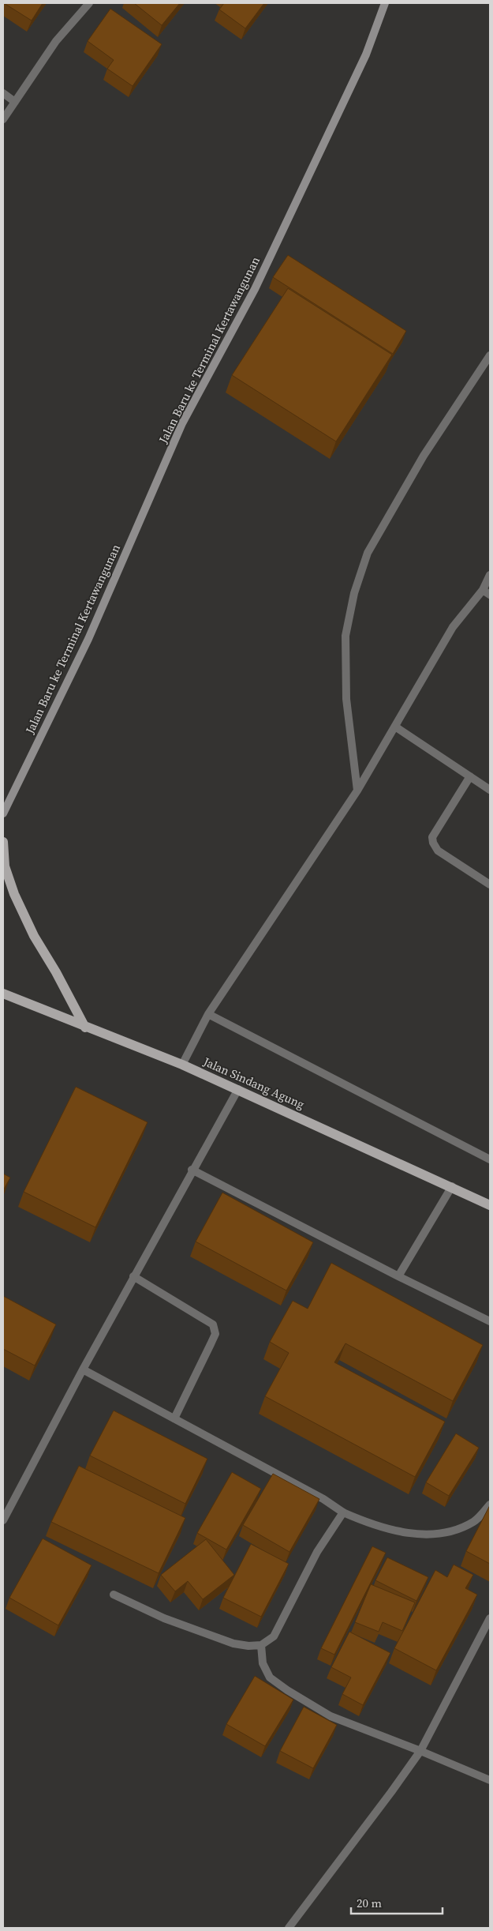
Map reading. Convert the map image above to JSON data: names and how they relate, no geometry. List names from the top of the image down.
{
  "streets": {
    "main road": ["Jalan Baru ke Terminal Kertawangunan", "Jalan Sindang Agung"]
  },
  "scale_bar": "20 m"
}
